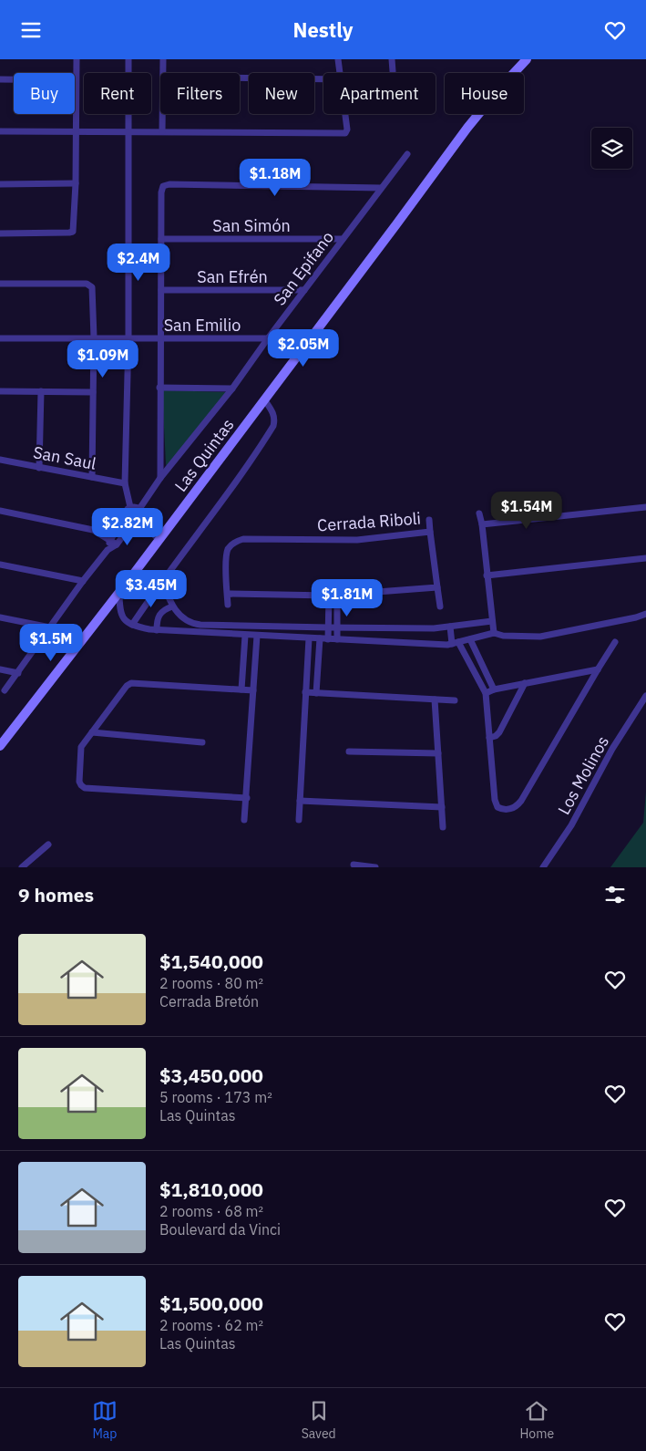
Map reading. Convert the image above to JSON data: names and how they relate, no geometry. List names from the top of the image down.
{
  "streets": {
    "street": [
      "San Simón",
      "San Epifano",
      "San Efrén",
      "San Emilio",
      "Las Quintas",
      "San Saul",
      "Cerrada Riboli",
      "Los Molinos"
    ]
  },
  "crossings": [
    ["San Simón", "San Epifano"],
    ["San Epifano", "San Efrén"],
    ["San Epifano", "San Emilio"]
  ],
  "page": {
    "header": "Nestly",
    "chip": [
      "Buy",
      "Rent",
      "Filters",
      "New",
      "Apartment",
      "House"
    ],
    "price": [
      "$1.18M",
      "$2.4M",
      "$2.05M",
      "$1.09M",
      "$1.54M",
      "$2.82M",
      "$3.45M",
      "$1.81M",
      "$1.5M"
    ],
    "heading": "9 homes",
    "list": [
      {
        "name": "$1,540,000",
        "note": "2 rooms · 80 m² · Cerrada Bretón"
      },
      {
        "name": "$3,450,000",
        "note": "5 rooms · 173 m² · Las Quintas"
      },
      {
        "name": "$1,810,000",
        "note": "2 rooms · 68 m² · Boulevard da Vinci"
      },
      {
        "name": "$1,500,000",
        "note": "2 rooms · 62 m² · Las Quintas"
      }
    ],
    "tabs": ["Map", "Saved", "Home"]
  }
}
